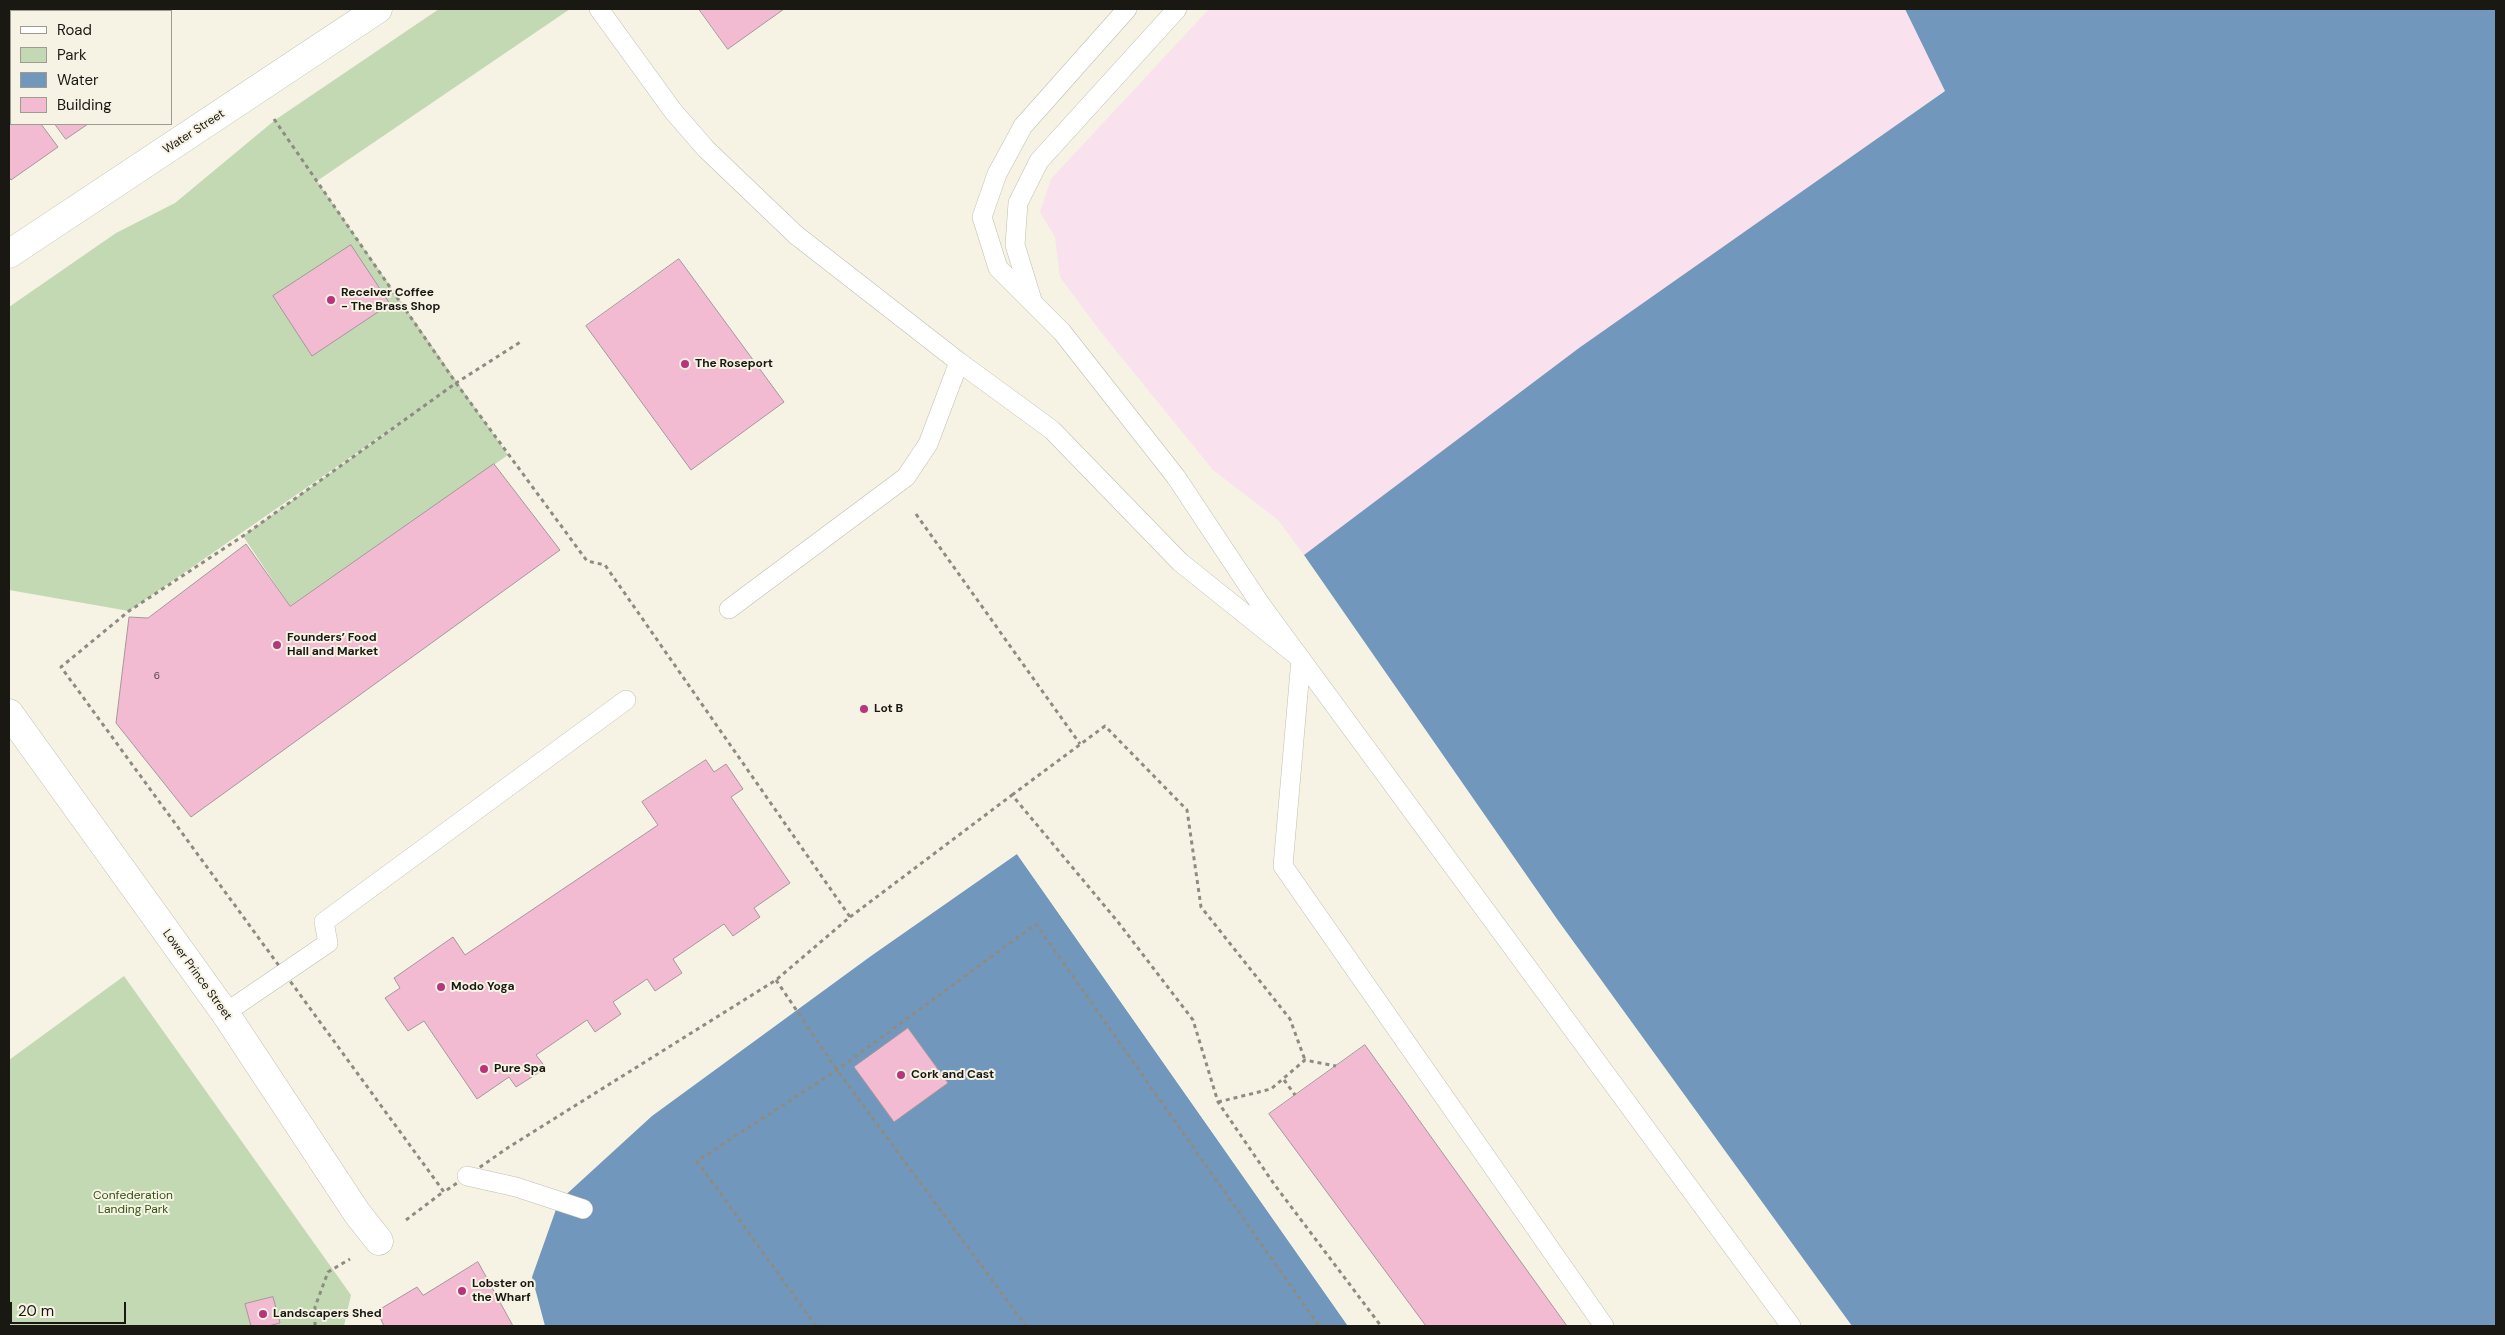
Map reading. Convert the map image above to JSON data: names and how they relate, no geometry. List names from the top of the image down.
{
  "streets": {
    "street": ["Water Street", "Lower Prince Street"]
  },
  "parks": ["Confederation Landing Park"],
  "places": [
    "Receiver Coffee - The Brass Shop",
    "The Roseport",
    "Founders’ Food Hall and Market",
    "Lot B",
    "Modo Yoga",
    "Pure Spa",
    "Cork and Cast",
    "Lobster on the Wharf",
    "Landscapers Shed"
  ],
  "house_numbers": ["6"],
  "legend": [
    "Road",
    "Park",
    "Water",
    "Building"
  ],
  "scale_bar": "20 m"
}
